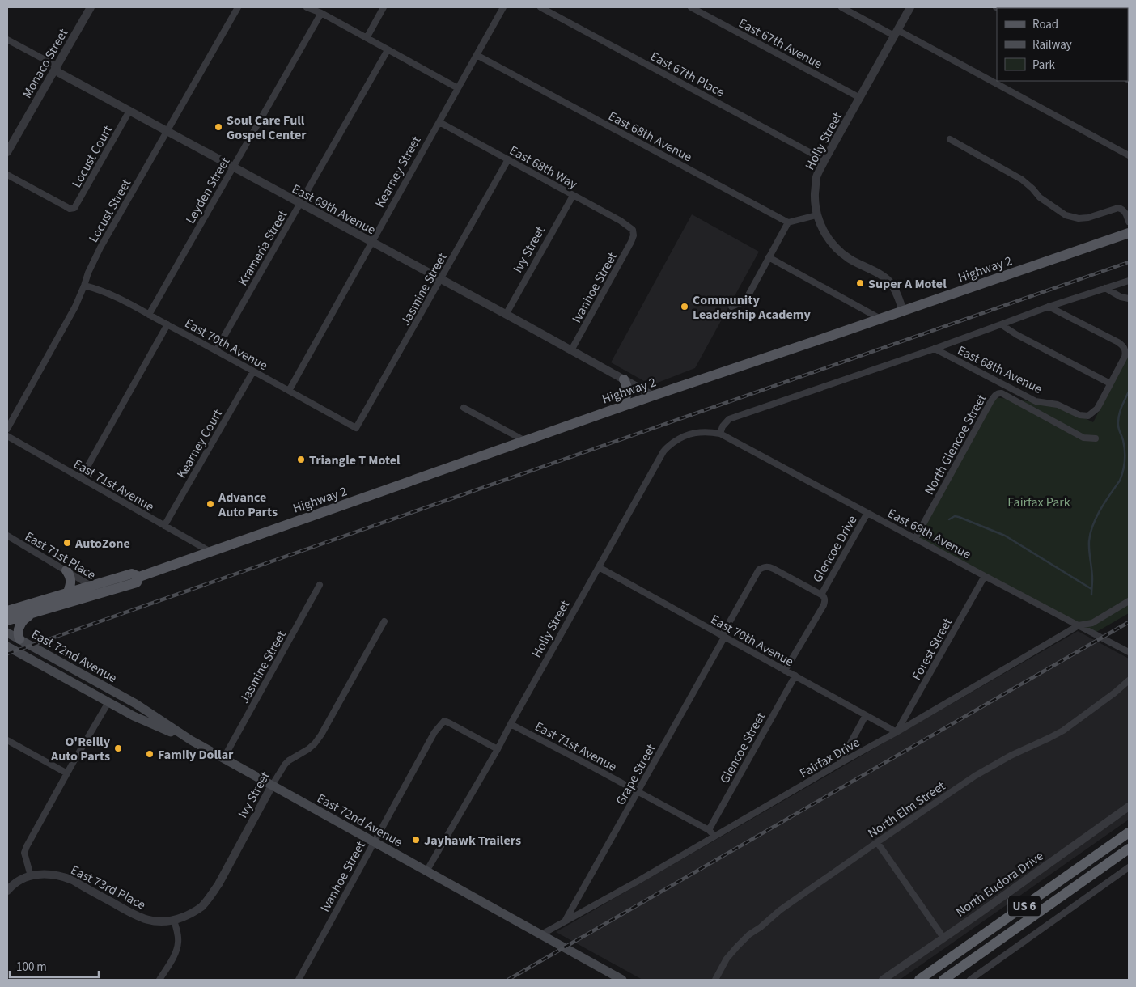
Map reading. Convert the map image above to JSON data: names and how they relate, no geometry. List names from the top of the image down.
{
  "streets": {
    "highway": ["US 6"],
    "main road": ["Highway 2", "East 72nd Avenue"],
    "street": [
      "East 67th Avenue",
      "Monaco Street",
      "East 67th Place",
      "East 68th Avenue",
      "Holly Street",
      "Locust Court",
      "East 68th Way",
      "Kearney Street",
      "Leyden Street",
      "East 69th Avenue",
      "Locust Street",
      "Krameria Street",
      "Ivy Street",
      "Ivanhoe Street",
      "Jasmine Street",
      "East 70th Avenue",
      "Kearney Court",
      "North Glencoe Street",
      "East 71st Avenue",
      "Glencoe Drive",
      "East 71st Place",
      "Forest Street",
      "Glencoe Street",
      "Fairfax Drive",
      "Grape Street",
      "North Elm Street",
      "North Eudora Drive",
      "East 73rd Place"
    ]
  },
  "crossings": [
    ["East 67th Avenue", "Holly Street"],
    ["Monaco Street", "East 69th Avenue"],
    ["East 67th Place", "Holly Street"],
    ["East 68th Avenue", "Kearney Street"],
    ["Holly Street", "East 69th Avenue"],
    ["Holly Street", "Highway 2"],
    ["Holly Street", "Ivanhoe Street"],
    ["Holly Street", "East 70th Avenue"],
    ["Holly Street", "East 71st Avenue"],
    ["Holly Street", "East 72nd Avenue"],
    ["Locust Court", "East 69th Avenue"],
    ["East 68th Way", "Kearney Street"],
    ["East 68th Way", "Ivy Street"],
    ["East 68th Way", "Ivanhoe Street"],
    ["East 68th Way", "Jasmine Street"],
    ["Kearney Street", "East 69th Avenue"],
    ["Kearney Street", "East 70th Avenue"],
    ["Leyden Street", "East 69th Avenue"],
    ["Leyden Street", "East 70th Avenue"],
    ["East 69th Avenue", "Locust Street"],
    ["East 69th Avenue", "Krameria Street"],
    ["East 69th Avenue", "Ivy Street"],
    ["East 69th Avenue", "Highway 2"],
    ["East 69th Avenue", "Ivanhoe Street"],
    ["East 69th Avenue", "Jasmine Street"],
    ["East 69th Avenue", "North Glencoe Street"],
    ["East 69th Avenue", "Glencoe Drive"],
    ["East 69th Avenue", "Forest Street"],
    ["East 69th Avenue", "Fairfax Drive"],
    ["Locust Street", "East 70th Avenue"],
    ["Krameria Street", "East 70th Avenue"],
    ["Ivy Street", "East 72nd Avenue"],
    ["Ivy Street", "East 73rd Place"],
    ["Highway 2", "East 71st Avenue"],
    ["Highway 2", "East 71st Place"],
    ["Ivanhoe Street", "East 72nd Avenue"],
    ["Jasmine Street", "East 70th Avenue"],
    ["Jasmine Street", "East 72nd Avenue"],
    ["East 70th Avenue", "Kearney Court"],
    ["East 70th Avenue", "Forest Street"],
    ["East 70th Avenue", "Glencoe Street"],
    ["East 70th Avenue", "Fairfax Drive"],
    ["East 70th Avenue", "Grape Street"],
    ["Kearney Court", "East 71st Avenue"],
    ["East 71st Avenue", "Glencoe Street"],
    ["East 71st Avenue", "Fairfax Drive"],
    ["East 71st Avenue", "Grape Street"],
    ["Glencoe Drive", "Grape Street"],
    ["Forest Street", "Fairfax Drive"],
    ["East 72nd Avenue", "Fairfax Drive"],
    ["Fairfax Drive", "Grape Street"]
  ],
  "parks": ["Fairfax Park"],
  "places": [
    "Soul Care Full Gospel Center",
    "Super A Motel",
    "Community Leadership Academy",
    "Triangle T Motel",
    "Advance Auto Parts",
    "AutoZone",
    "O'Reilly Auto Parts",
    "Family Dollar",
    "Jayhawk Trailers"
  ],
  "legend": ["Road", "Railway", "Park"],
  "scale_bar": "100 m"
}
